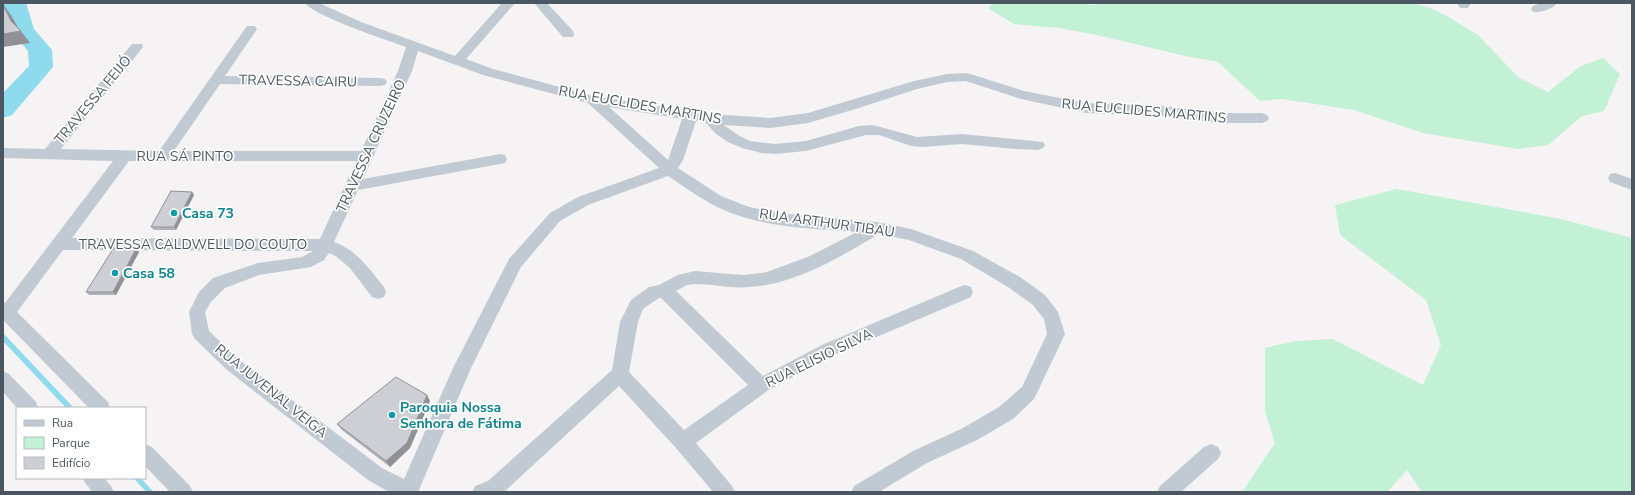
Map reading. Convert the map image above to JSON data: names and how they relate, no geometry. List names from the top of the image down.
{
  "streets": {
    "street": [
      "TRAVESSA CAIRU",
      "TRAVESSA FEIJÓ",
      "RUA EUCLIDES MARTINS",
      "TRAVESSA CRUZEIRO",
      "RUA SÁ PINTO",
      "RUA ARTHUR TIBAU",
      "TRAVESSA CALDWELL DO COUTO",
      "RUA ELISIO SILVA",
      "RUA JUVENAL VEIGA"
    ]
  },
  "crossings": [
    ["TRAVESSA FEIJÓ", "RUA SÁ PINTO"],
    ["RUA EUCLIDES MARTINS", "TRAVESSA CRUZEIRO"],
    ["RUA EUCLIDES MARTINS", "RUA ARTHUR TIBAU"],
    ["TRAVESSA CRUZEIRO", "RUA SÁ PINTO"],
    ["TRAVESSA CRUZEIRO", "TRAVESSA CALDWELL DO COUTO"],
    ["TRAVESSA CRUZEIRO", "RUA JUVENAL VEIGA"],
    ["TRAVESSA CALDWELL DO COUTO", "RUA JUVENAL VEIGA"]
  ],
  "places": ["Casa 73", "Casa 58", "Paroquia Nossa Senhora de Fátima"],
  "legend": ["Rua", "Parque", "Edifício"]
}
